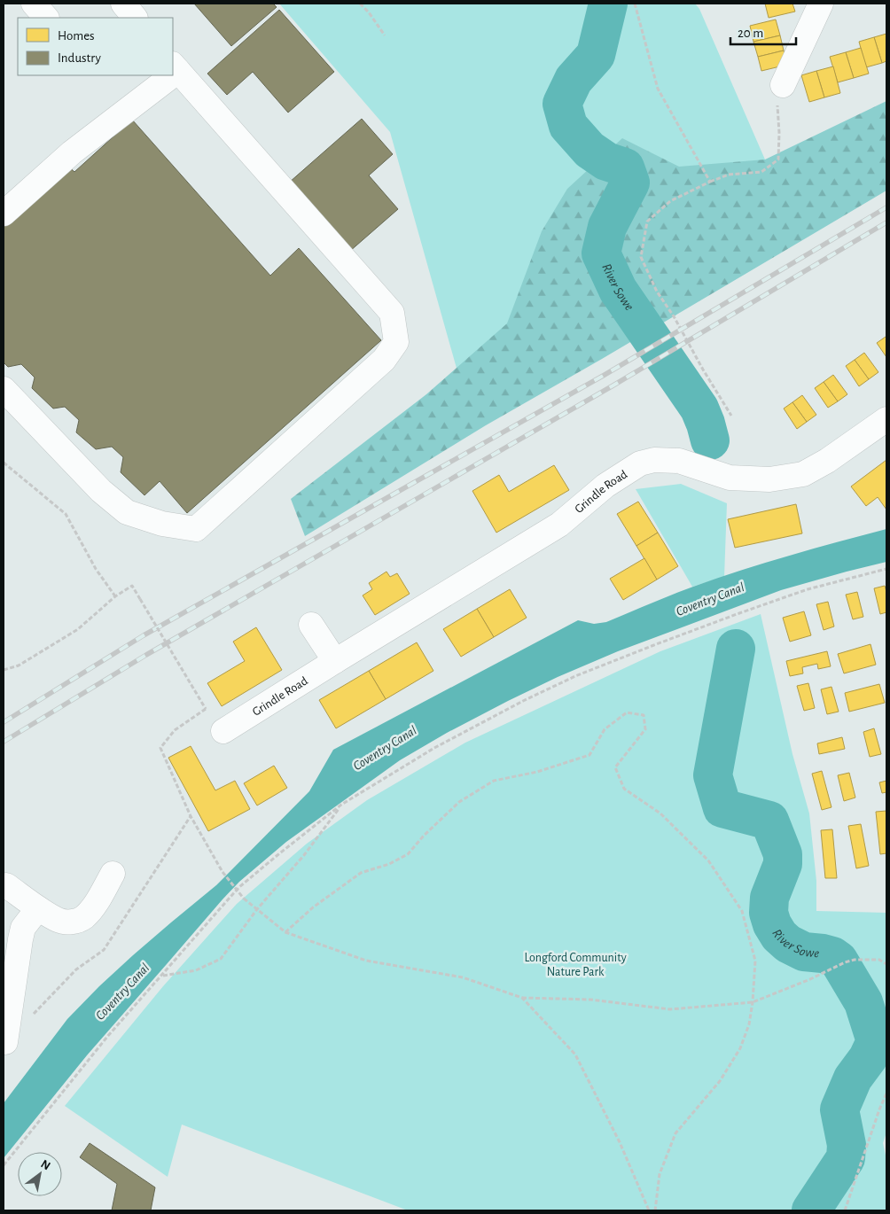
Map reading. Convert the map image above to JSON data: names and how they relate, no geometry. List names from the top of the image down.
{
  "streets": {
    "street": ["Grindle Road"]
  },
  "water": ["River Sowe", "Coventry Canal"],
  "parks": ["Longford Community Nature Park"],
  "legend": ["Homes", "Industry"],
  "scale_bar": "20 m",
  "north": "top right"
}
